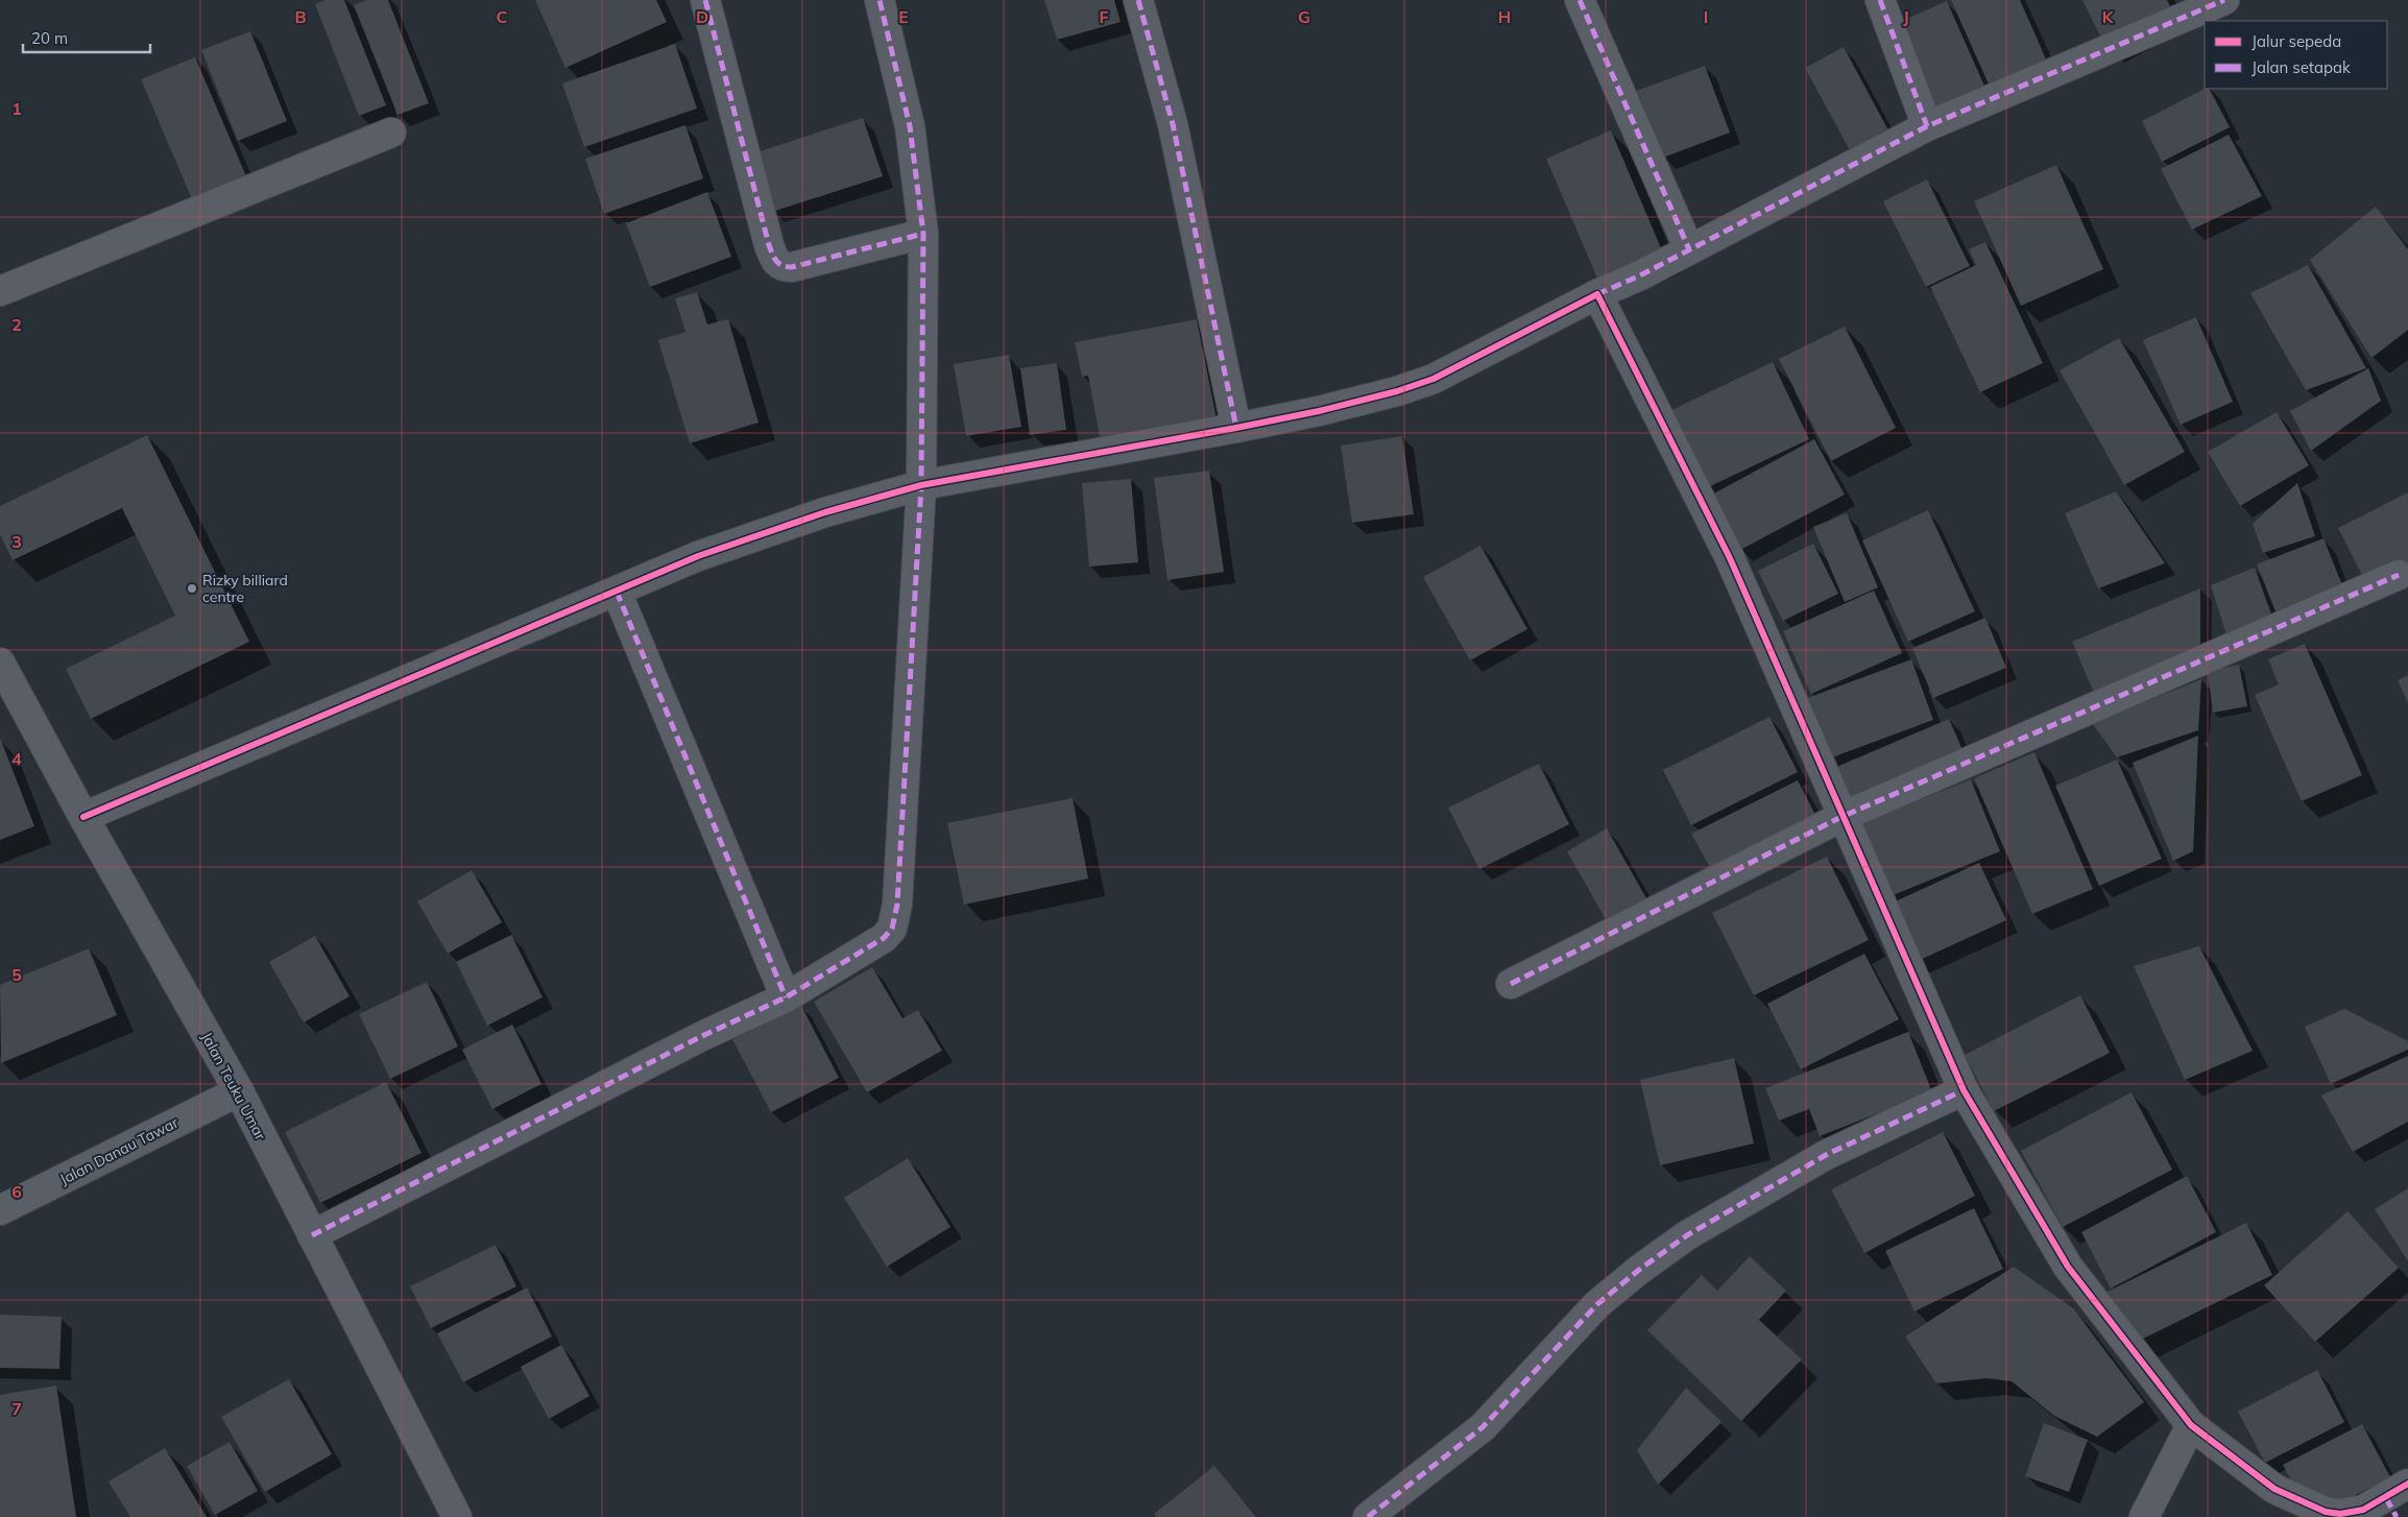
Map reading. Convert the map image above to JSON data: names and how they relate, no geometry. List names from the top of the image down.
{
  "streets": {
    "street": ["Jalan Teuku Umar", "Jalan Danau Tawar"]
  },
  "crossings": [
    ["Jalan Teuku Umar", "Jalan Danau Tawar"]
  ],
  "places": ["Rizky billiard centre"],
  "legend": ["Jalur sepeda", "Jalan setapak"],
  "scale_bar": "20 m",
  "grid": {
    "columns": [
      "B",
      "C",
      "D",
      "E",
      "F",
      "G",
      "H",
      "I",
      "J",
      "K"
    ],
    "rows": [
      "1",
      "2",
      "3",
      "4",
      "5",
      "6",
      "7"
    ]
  }
}
